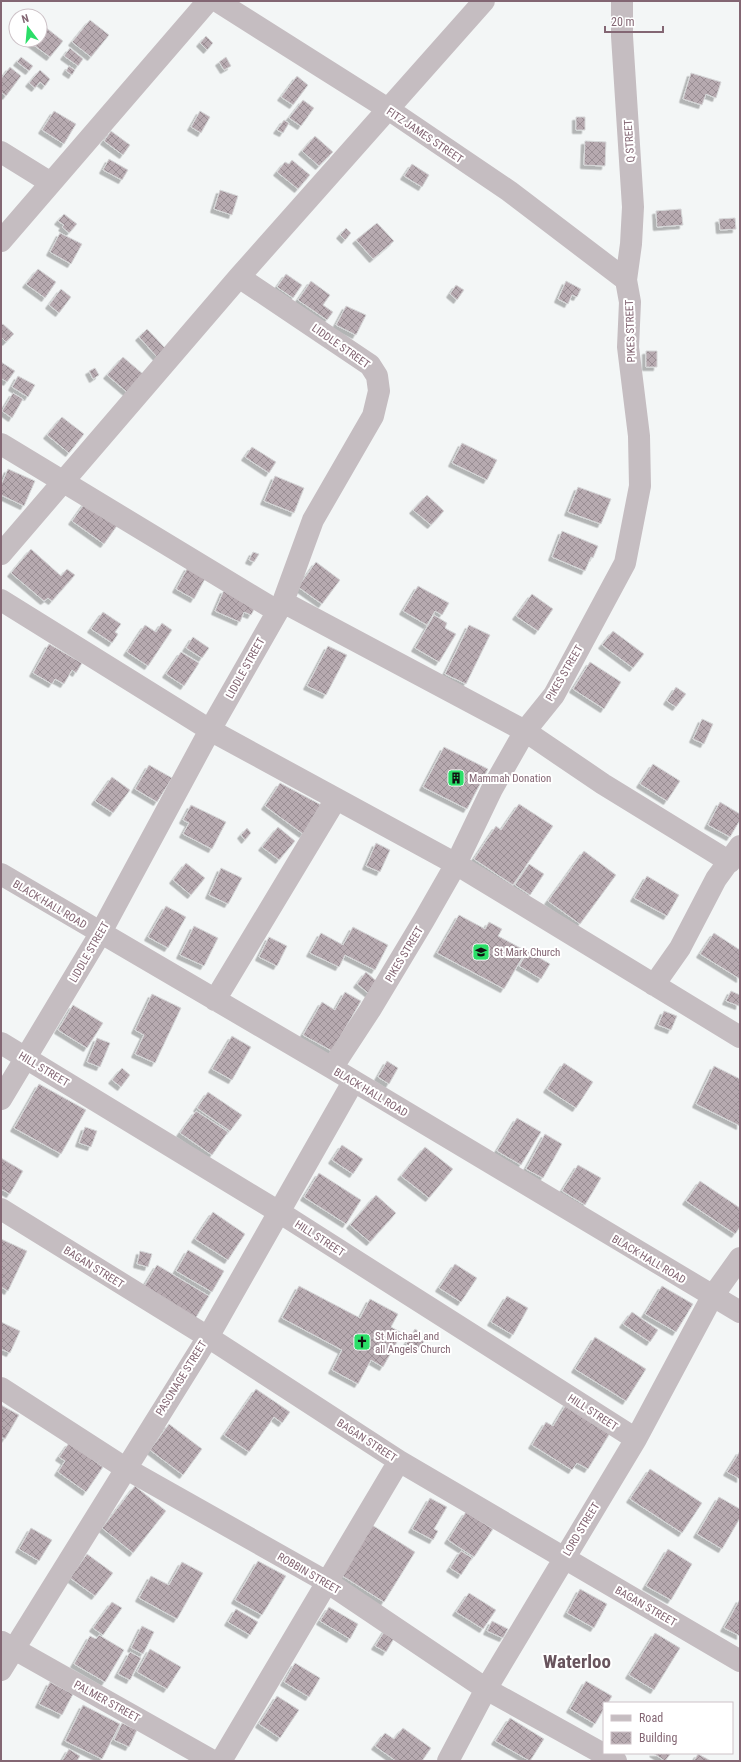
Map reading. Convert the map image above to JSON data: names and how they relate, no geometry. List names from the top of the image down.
{
  "streets": {
    "street": [
      "FITZ JAMES STREET",
      "Q STREET",
      "PIKES STREET",
      "LIDDLE STREET",
      "BLACK HALL ROAD",
      "HILL STREET",
      "BAGAN STREET",
      "PASONAGE STREET",
      "LORD STREET",
      "ROBBIN STREET",
      "PALMER STREET"
    ]
  },
  "crossings": [
    ["FITZ JAMES STREET", "Q STREET"],
    ["FITZ JAMES STREET", "PIKES STREET"],
    ["Q STREET", "PIKES STREET"],
    ["PIKES STREET", "BLACK HALL ROAD"],
    ["LIDDLE STREET", "BLACK HALL ROAD"],
    ["LIDDLE STREET", "HILL STREET"],
    ["BLACK HALL ROAD", "PASONAGE STREET"],
    ["BLACK HALL ROAD", "LORD STREET"],
    ["HILL STREET", "PASONAGE STREET"],
    ["HILL STREET", "LORD STREET"],
    ["BAGAN STREET", "PASONAGE STREET"],
    ["BAGAN STREET", "LORD STREET"],
    ["PASONAGE STREET", "ROBBIN STREET"],
    ["PASONAGE STREET", "PALMER STREET"],
    ["LORD STREET", "ROBBIN STREET"]
  ],
  "districts": ["Waterloo"],
  "places": {
    "building": ["Mammah Donation"],
    "school or university": ["St Mark Church"],
    "church": ["St Michael and all Angels Church"]
  },
  "legend": ["Road", "Building"],
  "scale_bar": "20 m",
  "north": "top"
}
